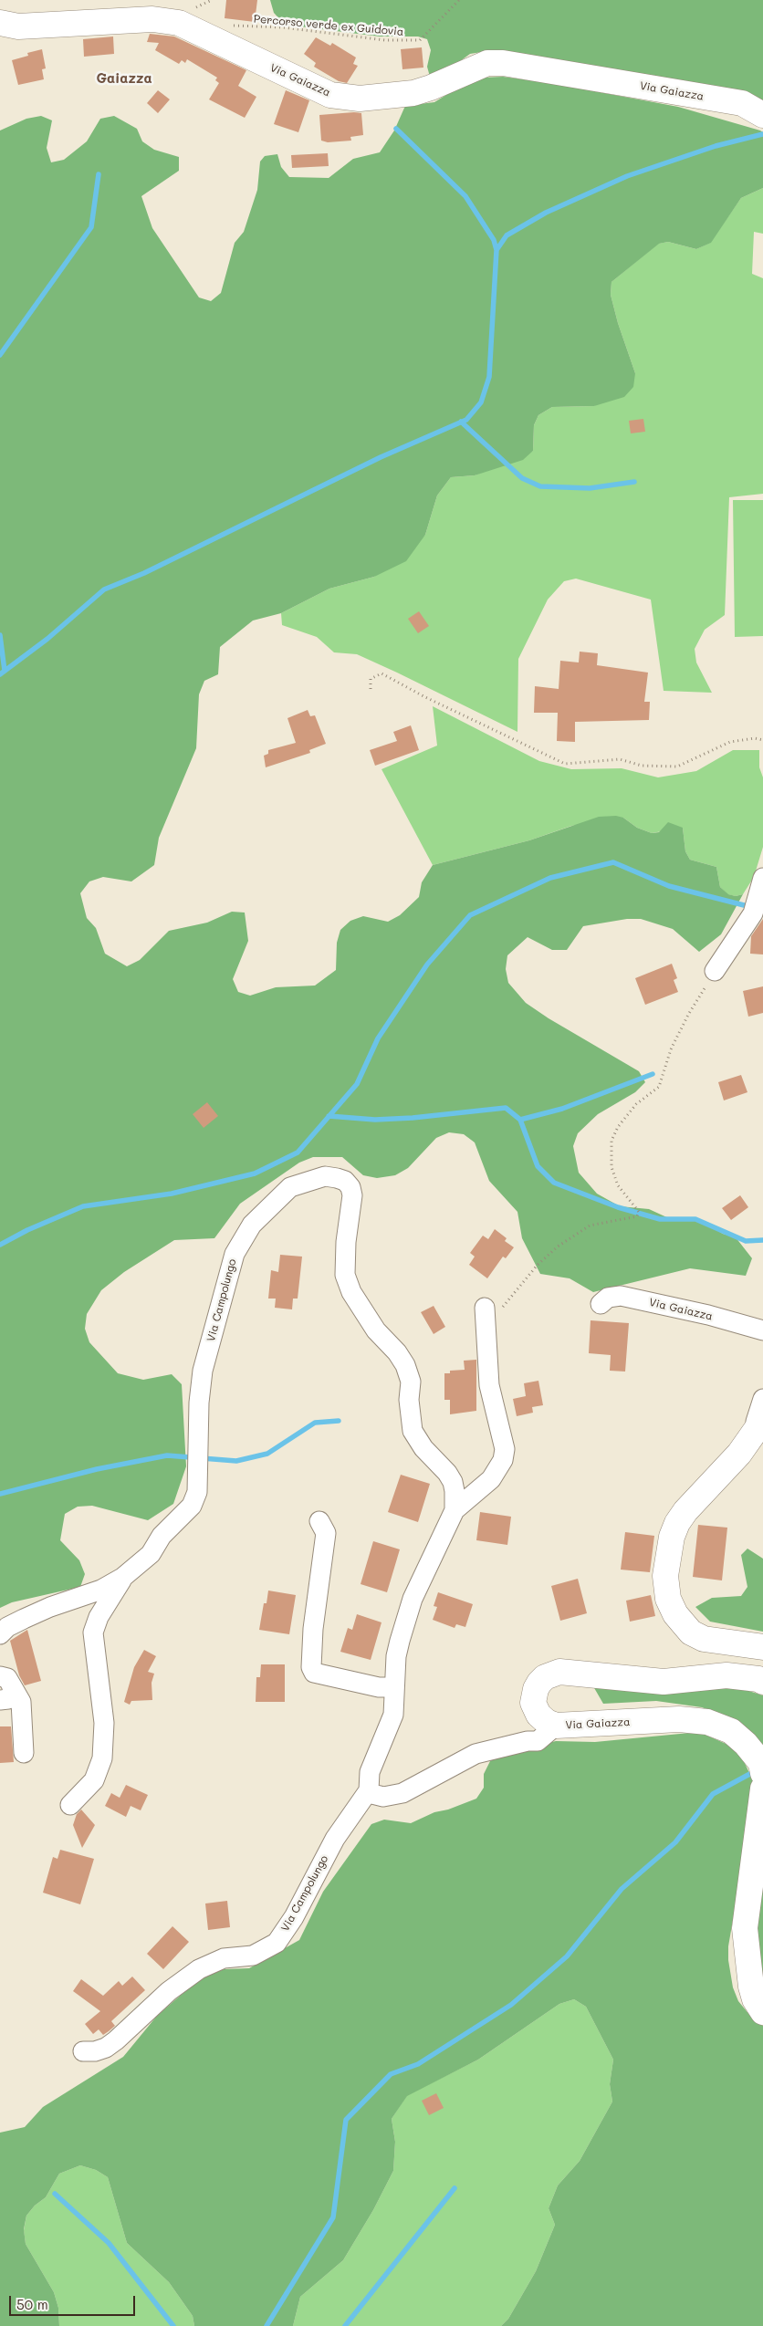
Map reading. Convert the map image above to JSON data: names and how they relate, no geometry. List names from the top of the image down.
{
  "streets": {
    "main road": ["Via Gaiazza"],
    "street": ["Via Campolungo"],
    "path": ["Percorso verde ex Guidovia"]
  },
  "districts": ["Gaiazza"],
  "scale_bar": "50 m"
}
